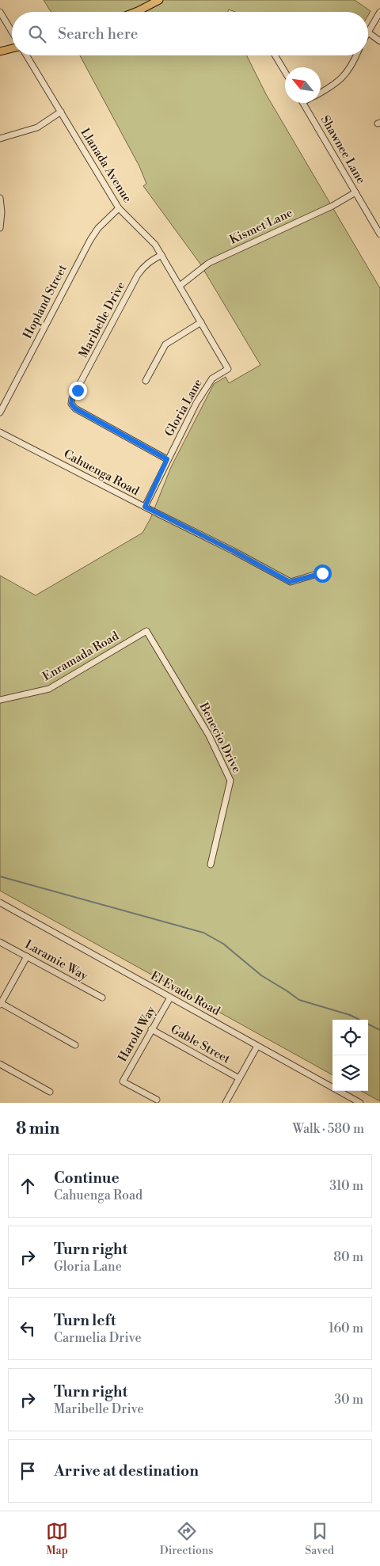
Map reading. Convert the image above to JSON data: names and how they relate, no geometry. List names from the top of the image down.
{
  "streets": {
    "street": [
      "Shawnee Lane",
      "Llanada Avenue",
      "Kismet Lane",
      "Hopland Street",
      "Maribelle Drive",
      "Gloria Lane",
      "Cahuenga Road",
      "Enramada Road",
      "Benecio Drive",
      "Laramie Way",
      "El Evado Road",
      "Harold Way",
      "Gable Street"
    ]
  },
  "crossings": [
    ["Shawnee Lane", "Kismet Lane"],
    ["Llanada Avenue", "Kismet Lane"],
    ["Llanada Avenue", "Hopland Street"],
    ["Llanada Avenue", "Maribelle Drive"],
    ["Llanada Avenue", "Gloria Lane"],
    ["Maribelle Drive", "Gloria Lane"],
    ["Gloria Lane", "Cahuenga Road"],
    ["Enramada Road", "Benecio Drive"],
    ["El Evado Road", "Harold Way"],
    ["Harold Way", "Gable Street"]
  ],
  "north": "top left",
  "page": {
    "search": "Search here",
    "heading": ["8 min", "Walk · 580 m"],
    "list": [
      ["Continue", "Cahuenga Road", "310 m"],
      ["Turn right", "Gloria Lane", "80 m"],
      ["Turn left", "Carmelia Drive", "160 m"],
      ["Turn right", "Maribelle Drive", "30 m"],
      "Arrive at destination"
    ],
    "nav": ["Map", "Directions", "Saved"]
  }
}
